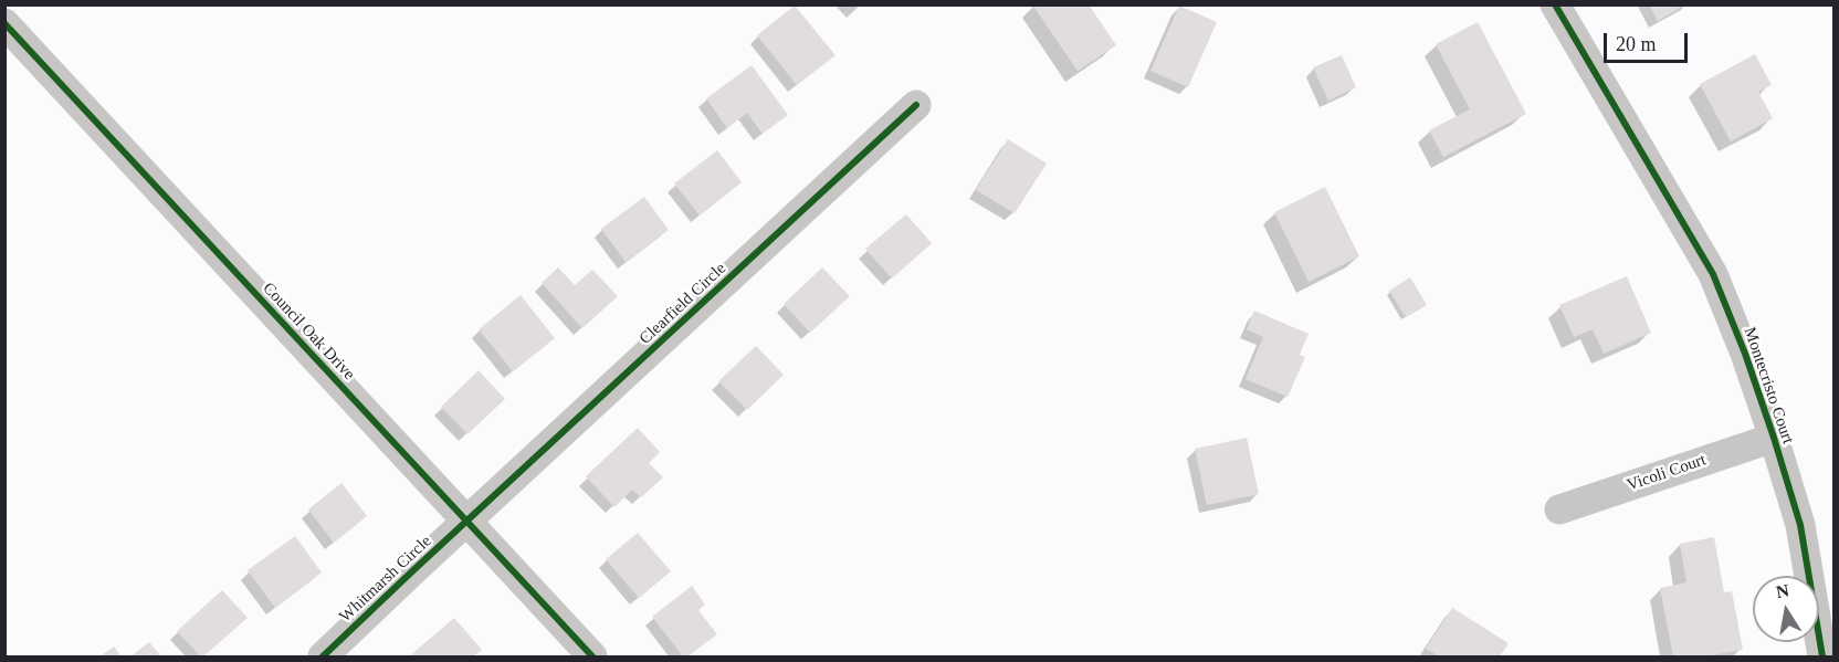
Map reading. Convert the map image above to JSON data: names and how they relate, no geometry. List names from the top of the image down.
{
  "streets": {
    "street": [
      "Clearfield Circle",
      "Council Oak Drive",
      "Montecristo Court",
      "Vicoli Court",
      "Whitmarsh Circle"
    ]
  },
  "crossings": [
    ["Clearfield Circle", "Council Oak Drive"],
    ["Clearfield Circle", "Whitmarsh Circle"],
    ["Council Oak Drive", "Whitmarsh Circle"],
    ["Montecristo Court", "Vicoli Court"]
  ],
  "scale_bar": "20 m",
  "north": "top"
}
